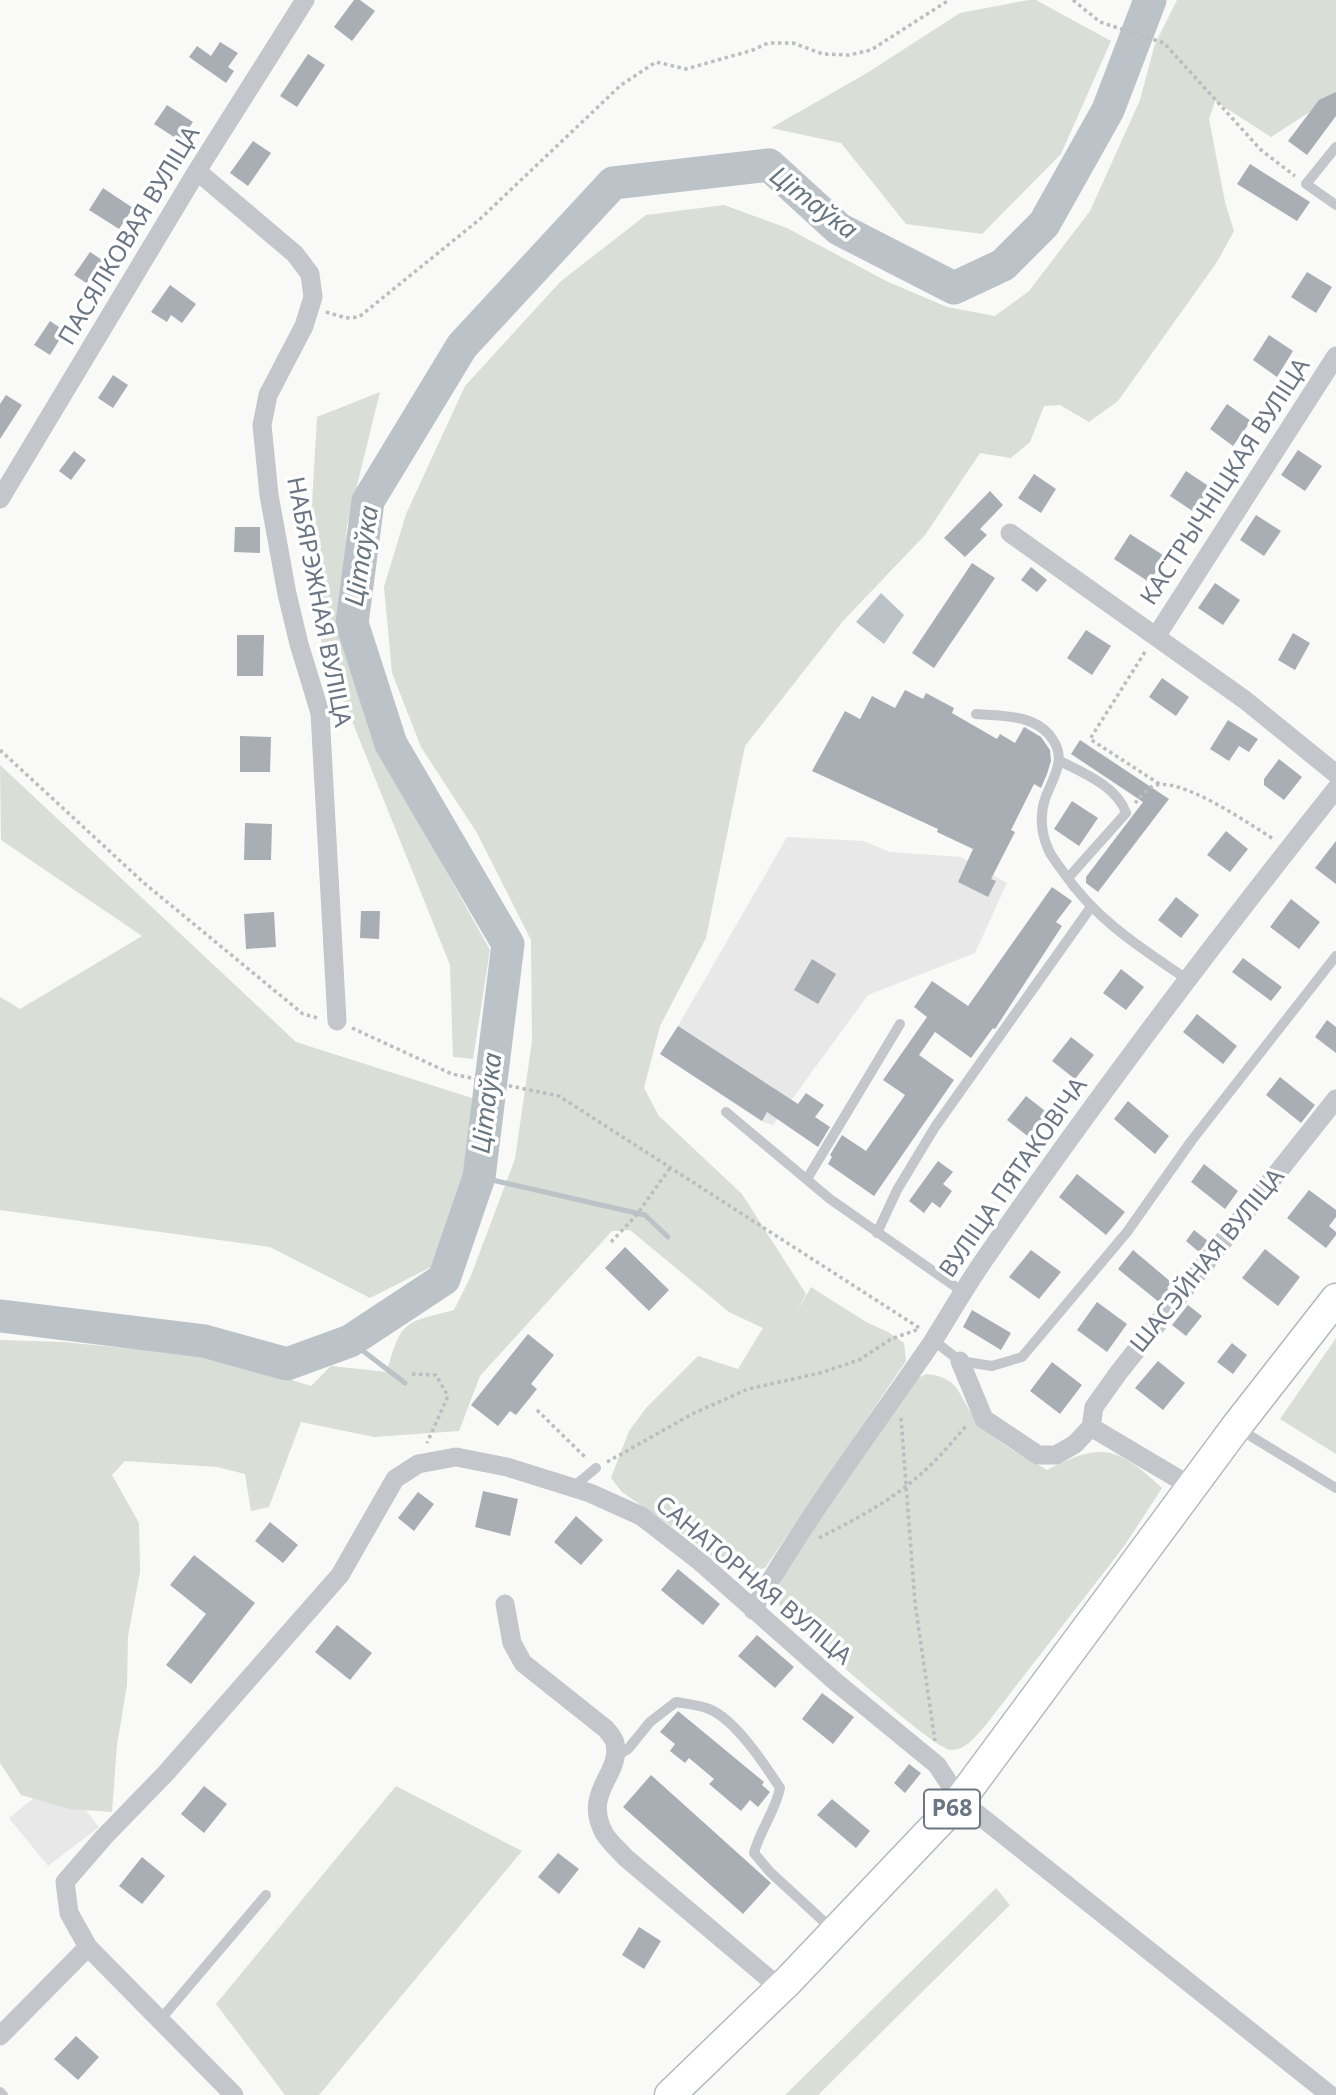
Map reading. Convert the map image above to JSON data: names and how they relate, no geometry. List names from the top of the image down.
{
  "streets": {
    "main road": ["Р68"],
    "street": [
      "ПАСЯЛКОВАЯ ВУЛІЦА",
      "КАСТРЫЧНІЦКАЯ ВУЛІЦА",
      "НАБЯРЭЖНАЯ ВУЛІЦА",
      "ВУЛІЦА ПЯТАКОВІЧА",
      "ШАСЭЙНАЯ ВУЛІЦА",
      "САНАТОРНАЯ ВУЛІЦА"
    ]
  },
  "crossings": [
    ["ПАСЯЛКОВАЯ ВУЛІЦА", "НАБЯРЭЖНАЯ ВУЛІЦА"],
    ["ВУЛІЦА ПЯТАКОВІЧА", "САНАТОРНАЯ ВУЛІЦА"],
    ["САНАТОРНАЯ ВУЛІЦА", "Р68"]
  ],
  "water": ["Цітаўка"]
}
